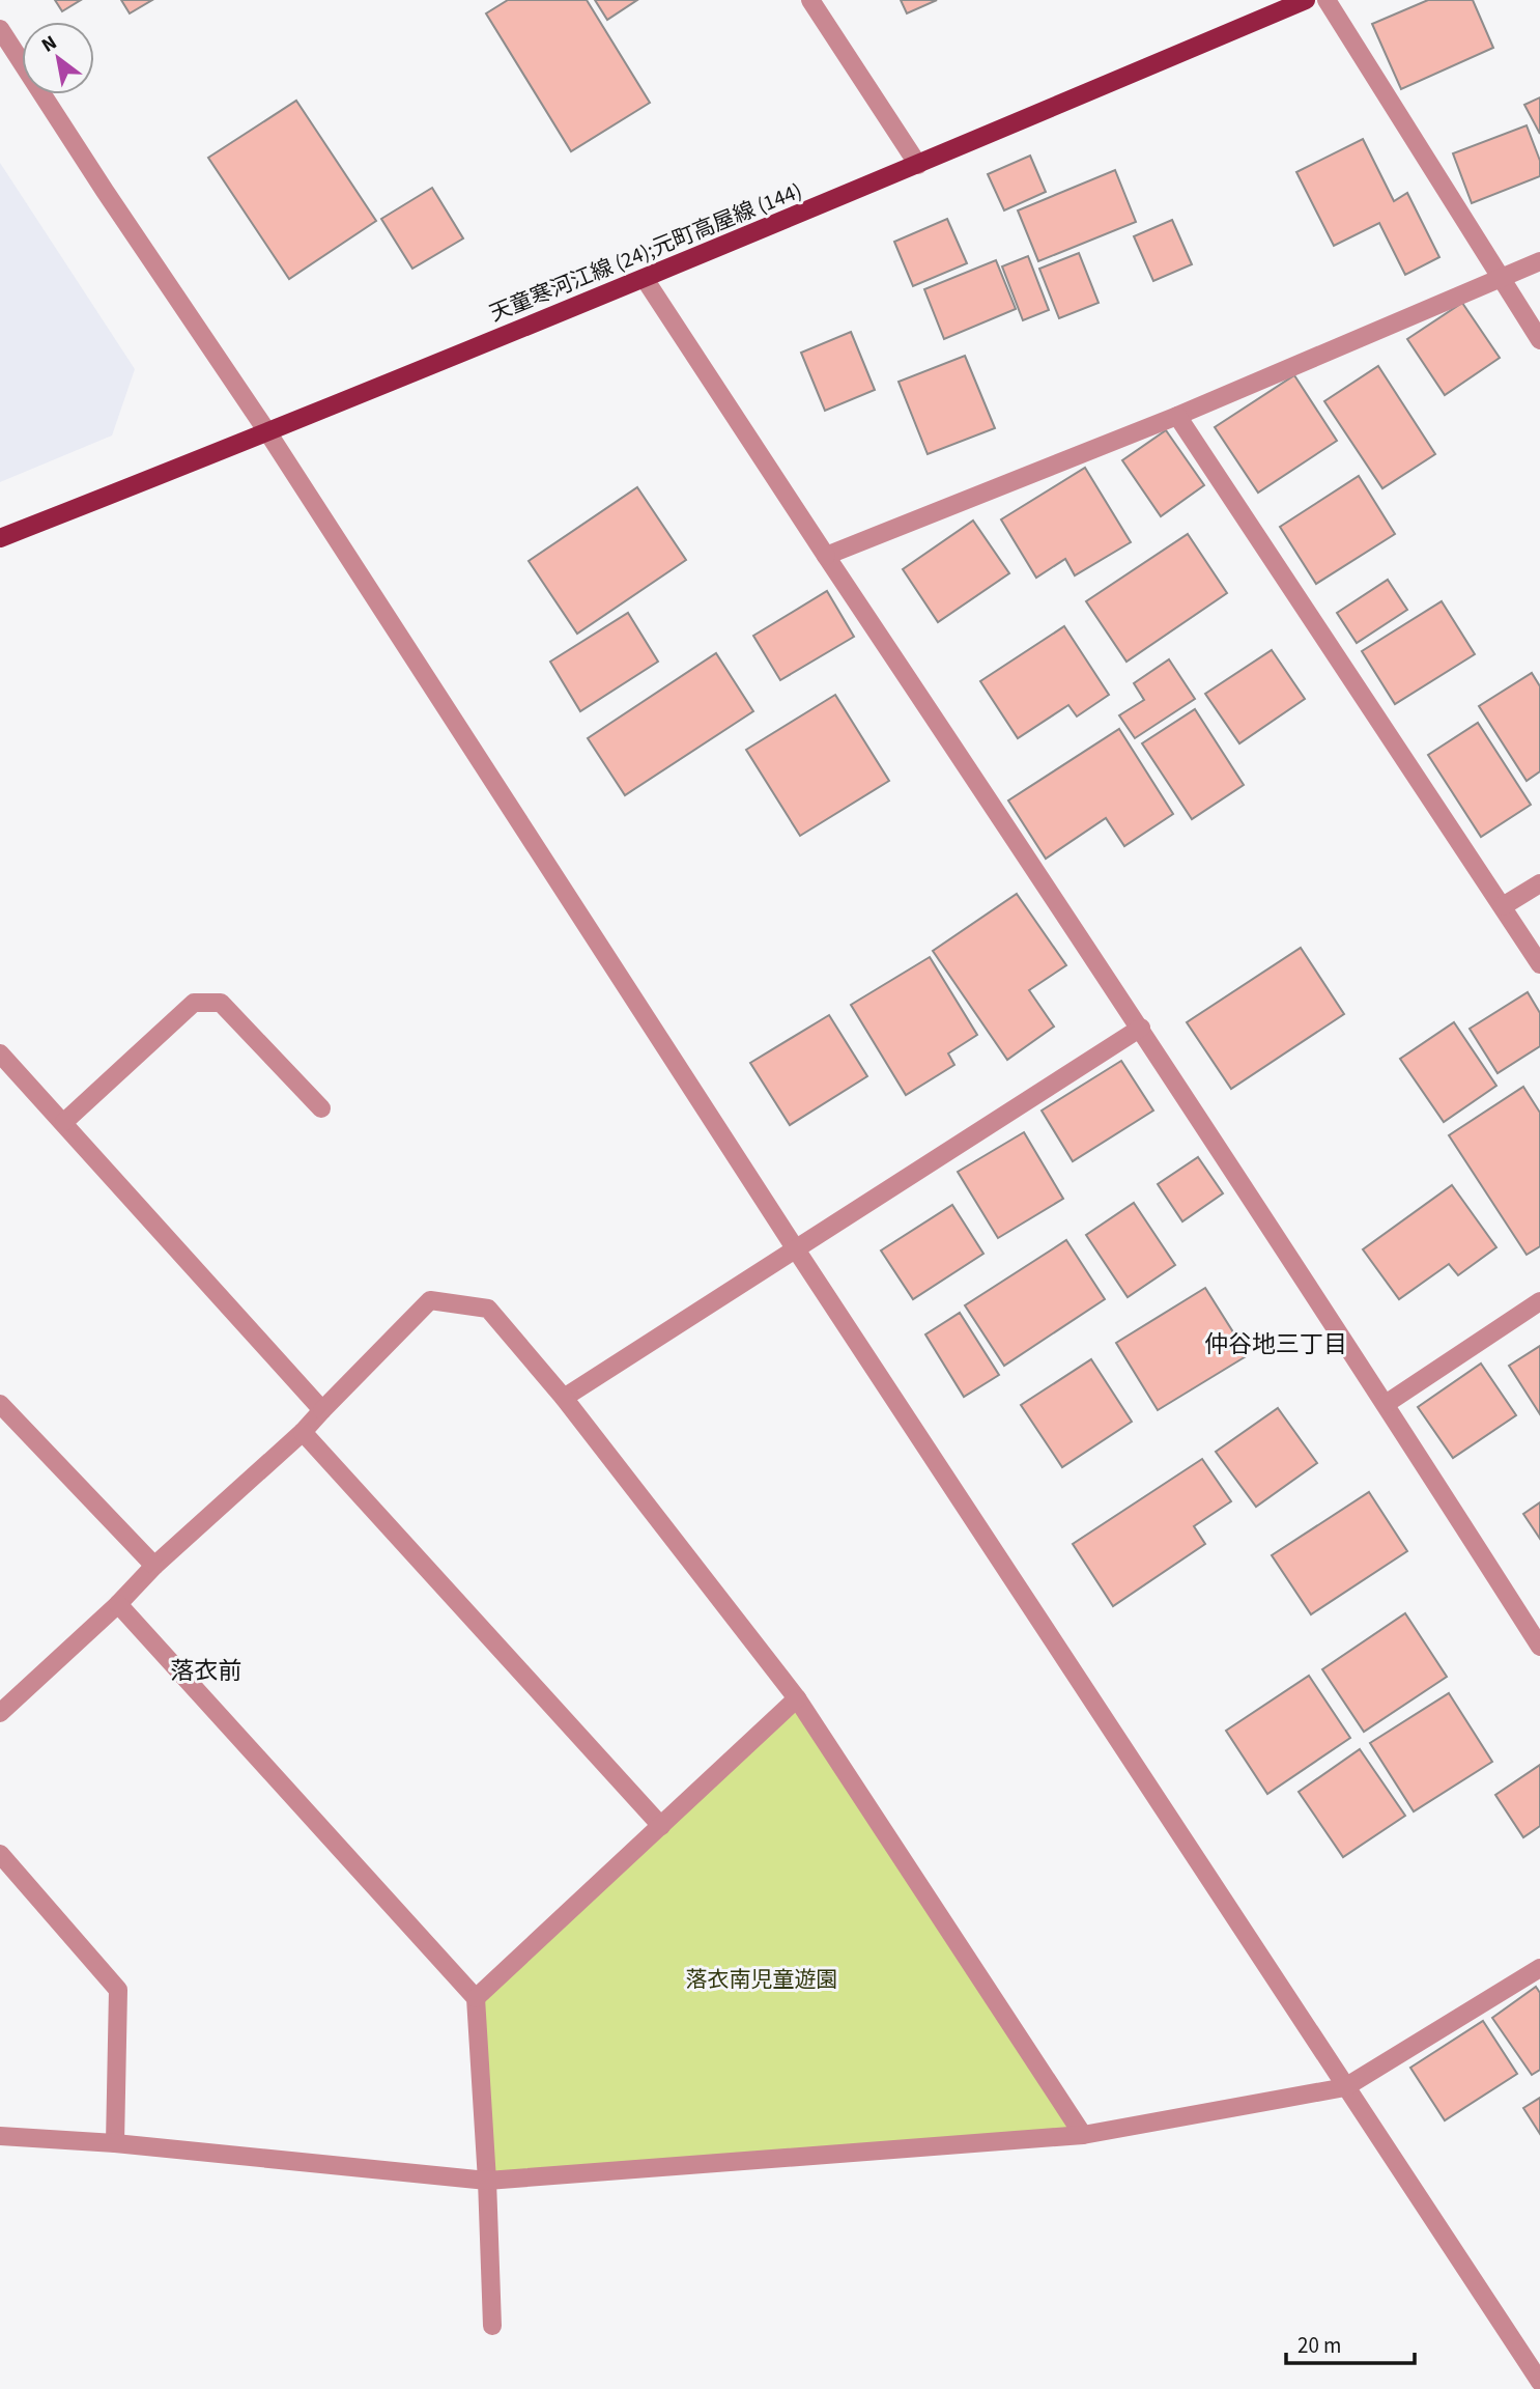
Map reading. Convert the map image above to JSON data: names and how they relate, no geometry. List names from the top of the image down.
{
  "streets": {
    "main road": ["天童寒河江線 (24);元町高屋線 (144)"]
  },
  "districts": ["仲谷地三丁目", "落衣前"],
  "parks": ["落衣南児童遊園"],
  "scale_bar": "20 m",
  "north": "top left"
}
